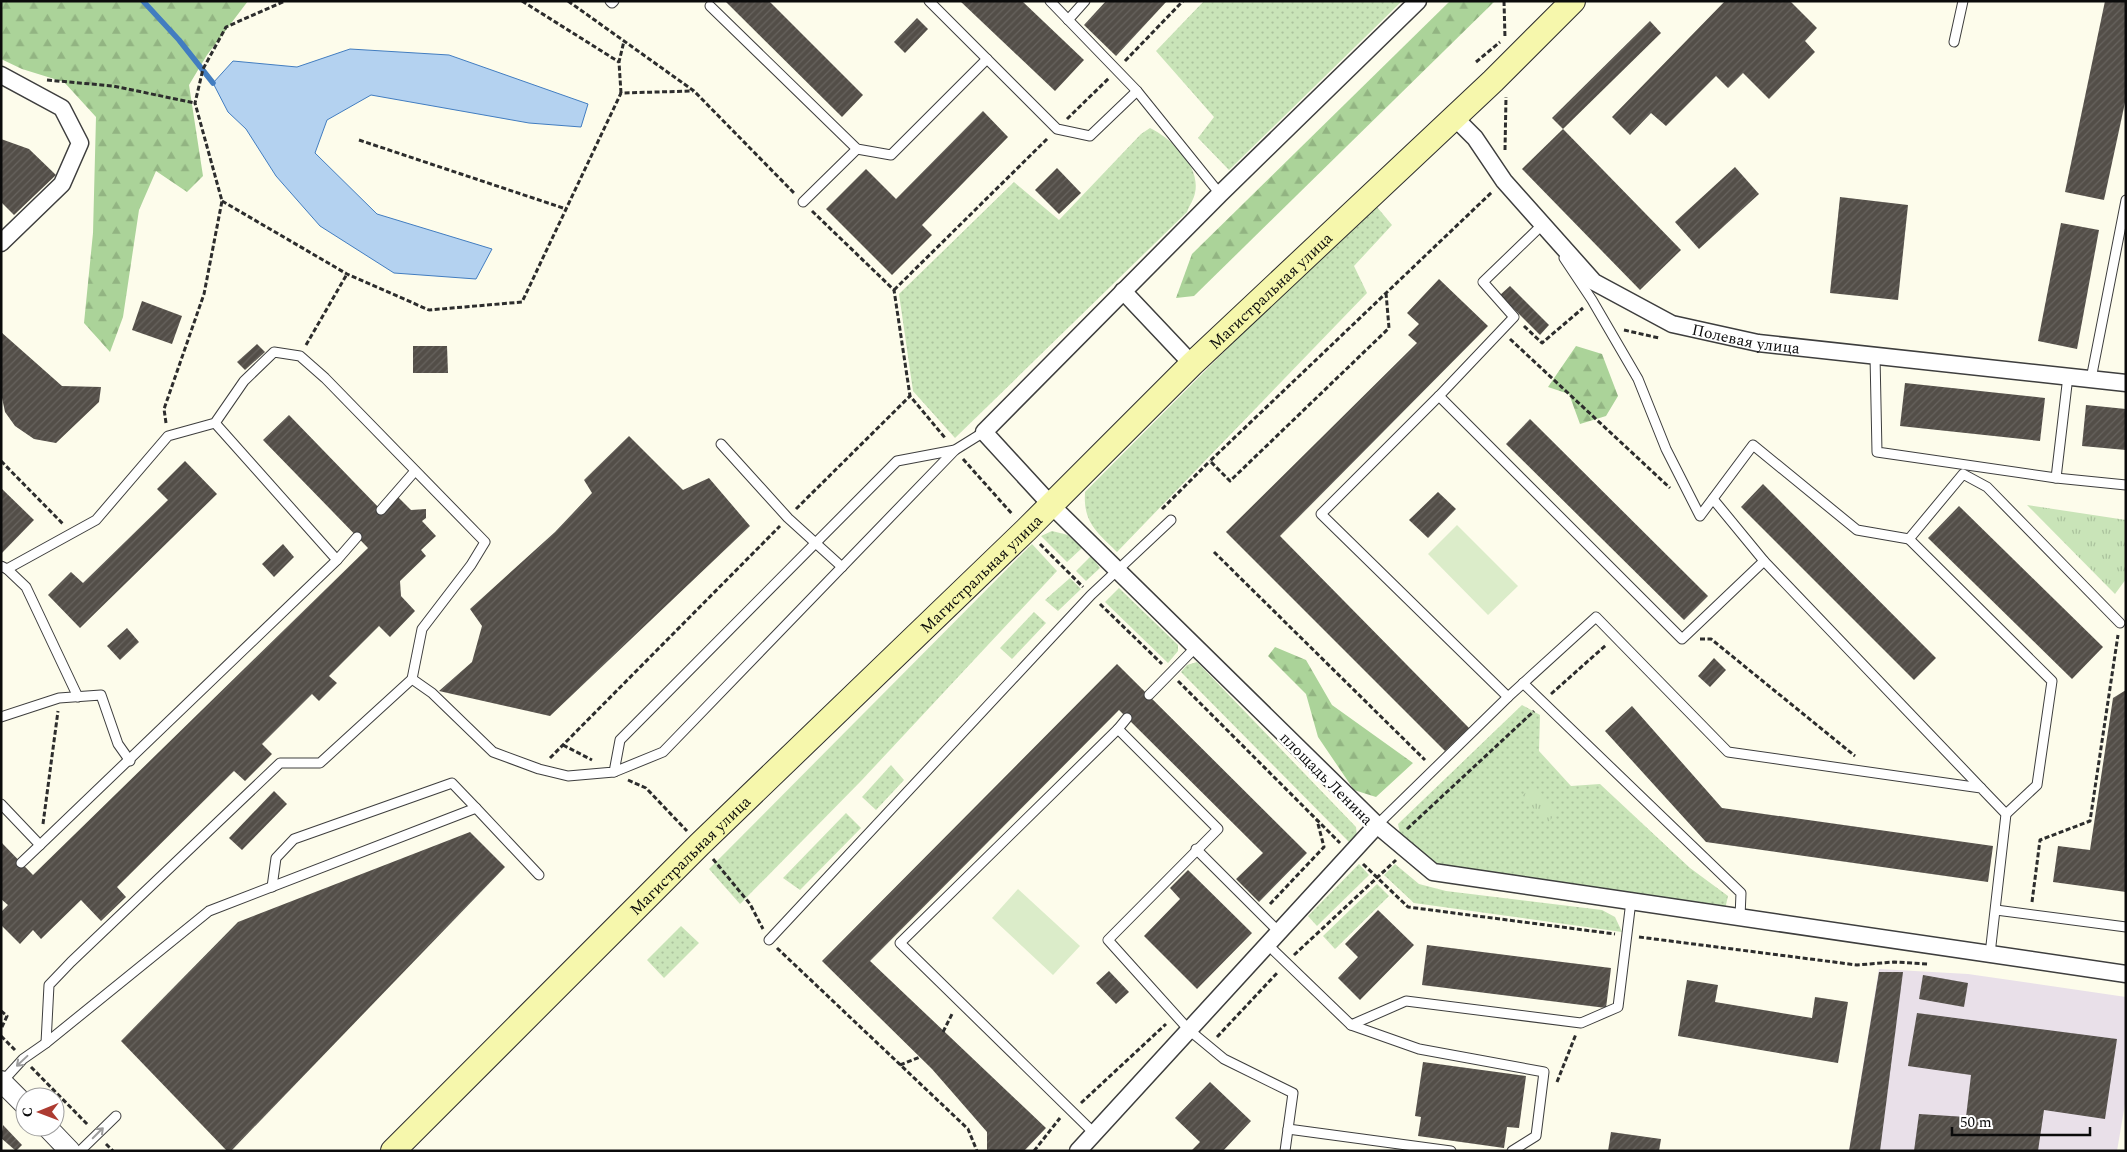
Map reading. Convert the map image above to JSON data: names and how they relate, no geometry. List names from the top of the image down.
{
  "streets": {
    "main road": ["Магистральная улица"],
    "street": ["Полевая улица", "площадь Ленина"]
  },
  "crossings": [
    ["Магистральная улица", "Полевая улица"],
    ["Магистральная улица", "площадь Ленина"]
  ],
  "scale_bar": "50 m",
  "north": "left"
}
